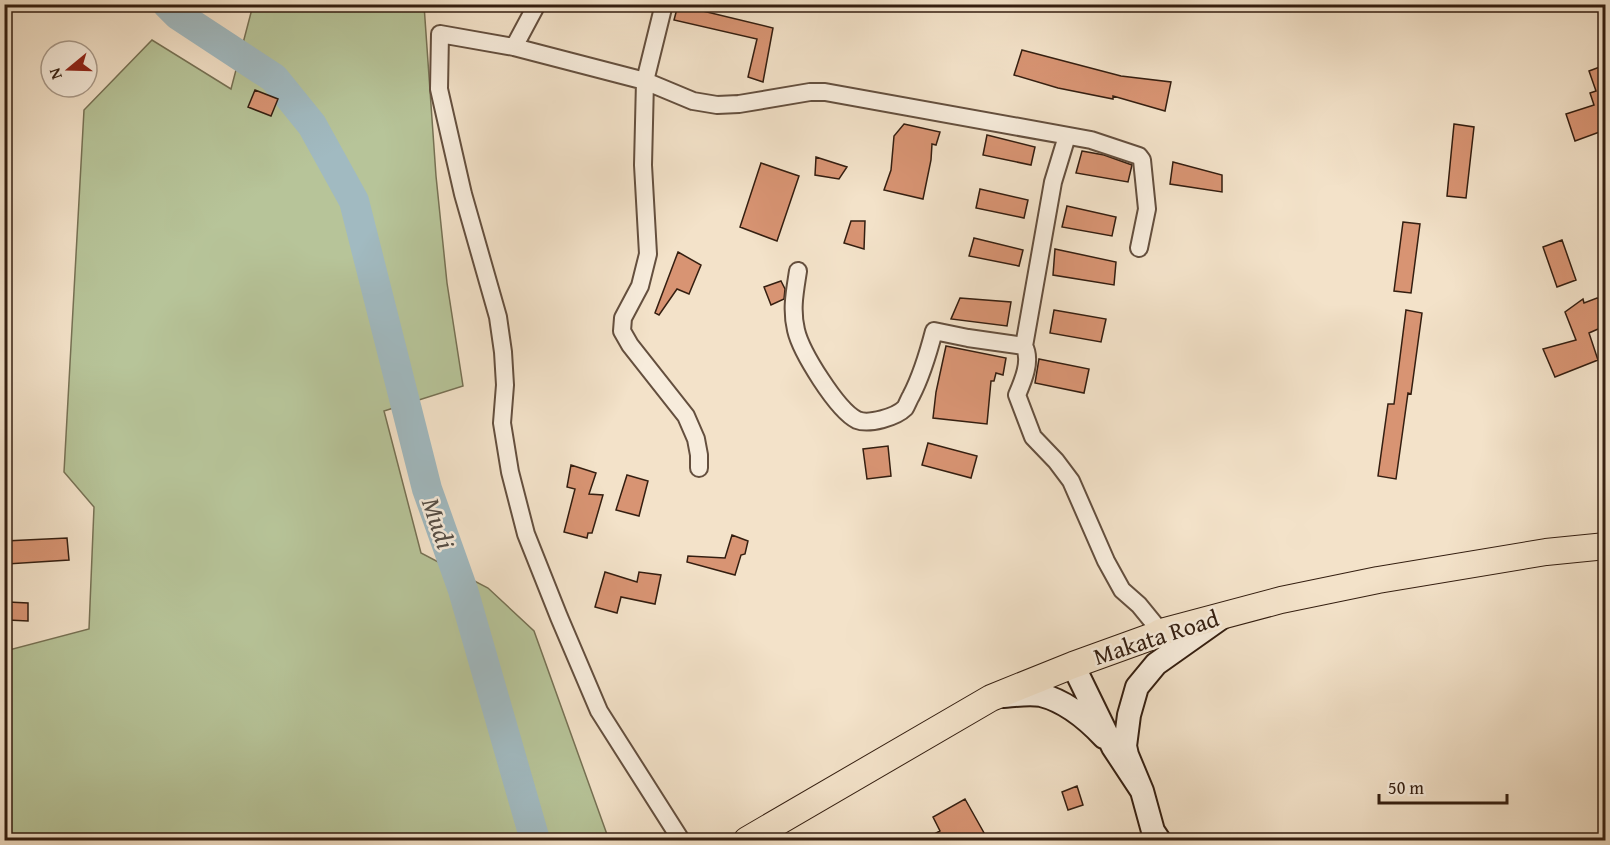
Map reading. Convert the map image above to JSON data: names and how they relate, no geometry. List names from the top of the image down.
{
  "streets": {
    "main road": ["Makata Road"]
  },
  "water": ["Mudi"],
  "scale_bar": "50 m",
  "north": "left"
}
